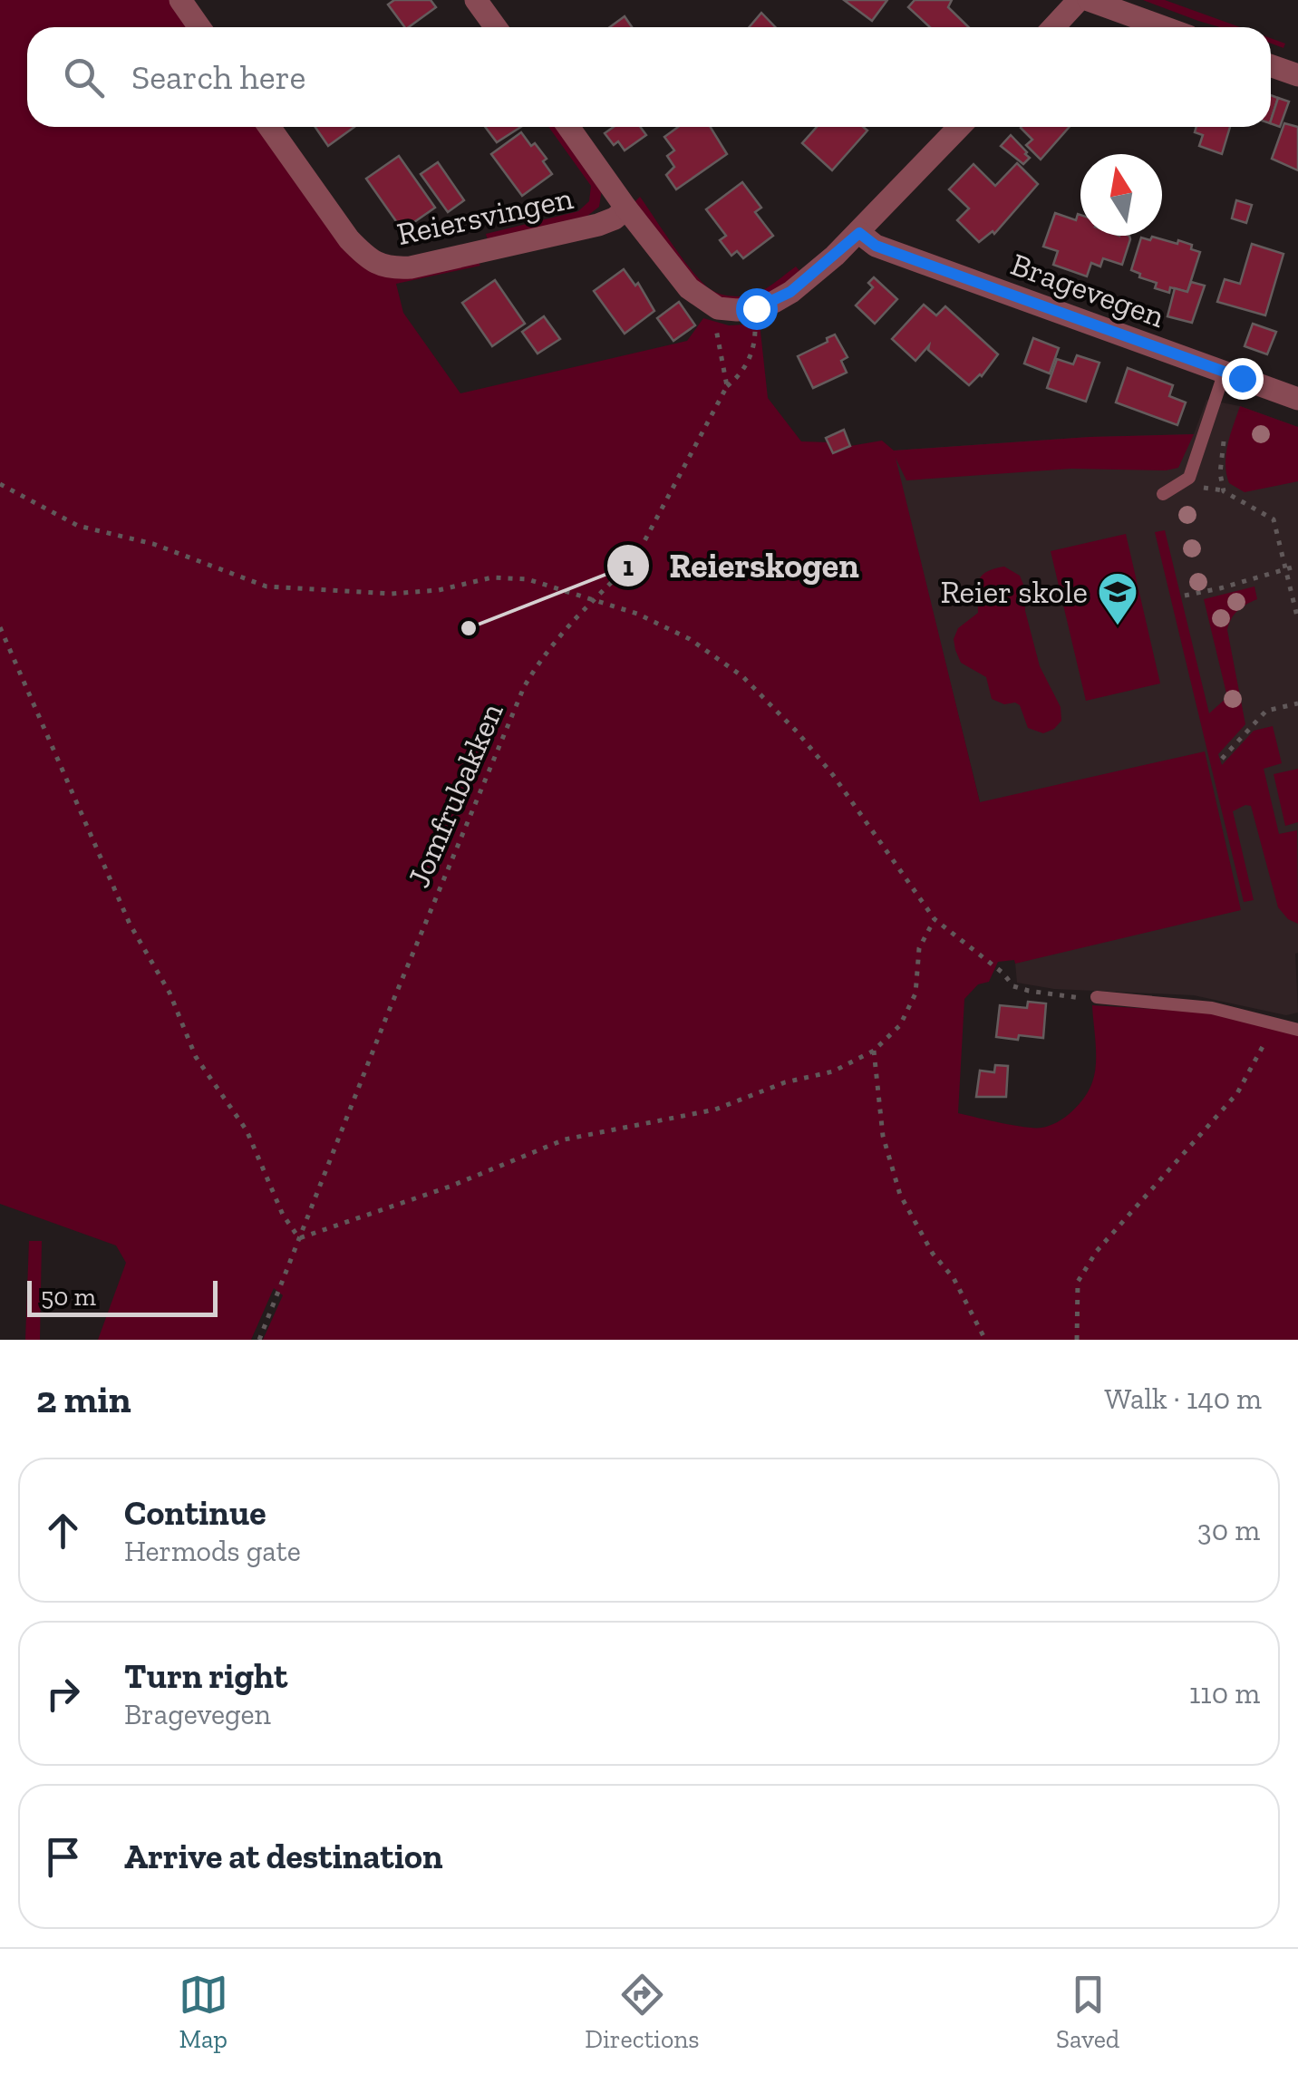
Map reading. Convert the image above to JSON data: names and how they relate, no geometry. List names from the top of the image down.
{
  "streets": {
    "street": ["Reiersvingen", "Bragevegen"],
    "path": ["Jomfrubakken"]
  },
  "places": {
    "school or university": ["Reier skole"],
    "other": ["Reierskogen"]
  },
  "scale_bar": "50 m",
  "north": "top",
  "page": {
    "search": "Search here",
    "scale": "50 m",
    "heading": ["2 min", "Walk · 140 m"],
    "list": [
      ["Continue", "Hermods gate", "30 m"],
      ["Turn right", "Bragevegen", "110 m"],
      "Arrive at destination"
    ],
    "nav": ["Map", "Directions", "Saved"]
  }
}
